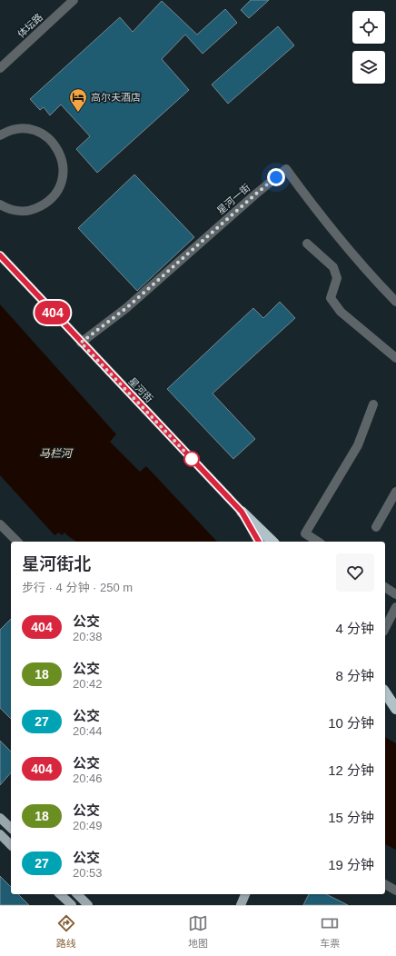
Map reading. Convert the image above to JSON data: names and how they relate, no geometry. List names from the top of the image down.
{
  "streets": {
    "main road": ["星河街"],
    "street": ["体坛路", "星河一街"]
  },
  "crossings": [
    ["星河一街", "星河街"]
  ],
  "water": ["马栏河"],
  "places": {
    "hotel": ["高尔夫酒店"]
  },
  "lines": ["bus line 404"],
  "page": {
    "on_map": "404",
    "heading": ["星河街北", "步行 · 4 分钟 · 250 m"],
    "list": [
      {
        "mark": "404",
        "name": "公交",
        "note": "20:38",
        "value": "4 分钟"
      },
      {
        "mark": "18",
        "name": "公交",
        "note": "20:42",
        "value": "8 分钟"
      },
      {
        "mark": "27",
        "name": "公交",
        "note": "20:44",
        "value": "10 分钟"
      },
      {
        "mark": "404",
        "name": "公交",
        "note": "20:46",
        "value": "12 分钟"
      },
      {
        "mark": "18",
        "name": "公交",
        "note": "20:49",
        "value": "15 分钟"
      },
      {
        "mark": "27",
        "name": "公交",
        "note": "20:53",
        "value": "19 分钟"
      }
    ],
    "tabs": ["路线", "地图", "车票"]
  }
}
